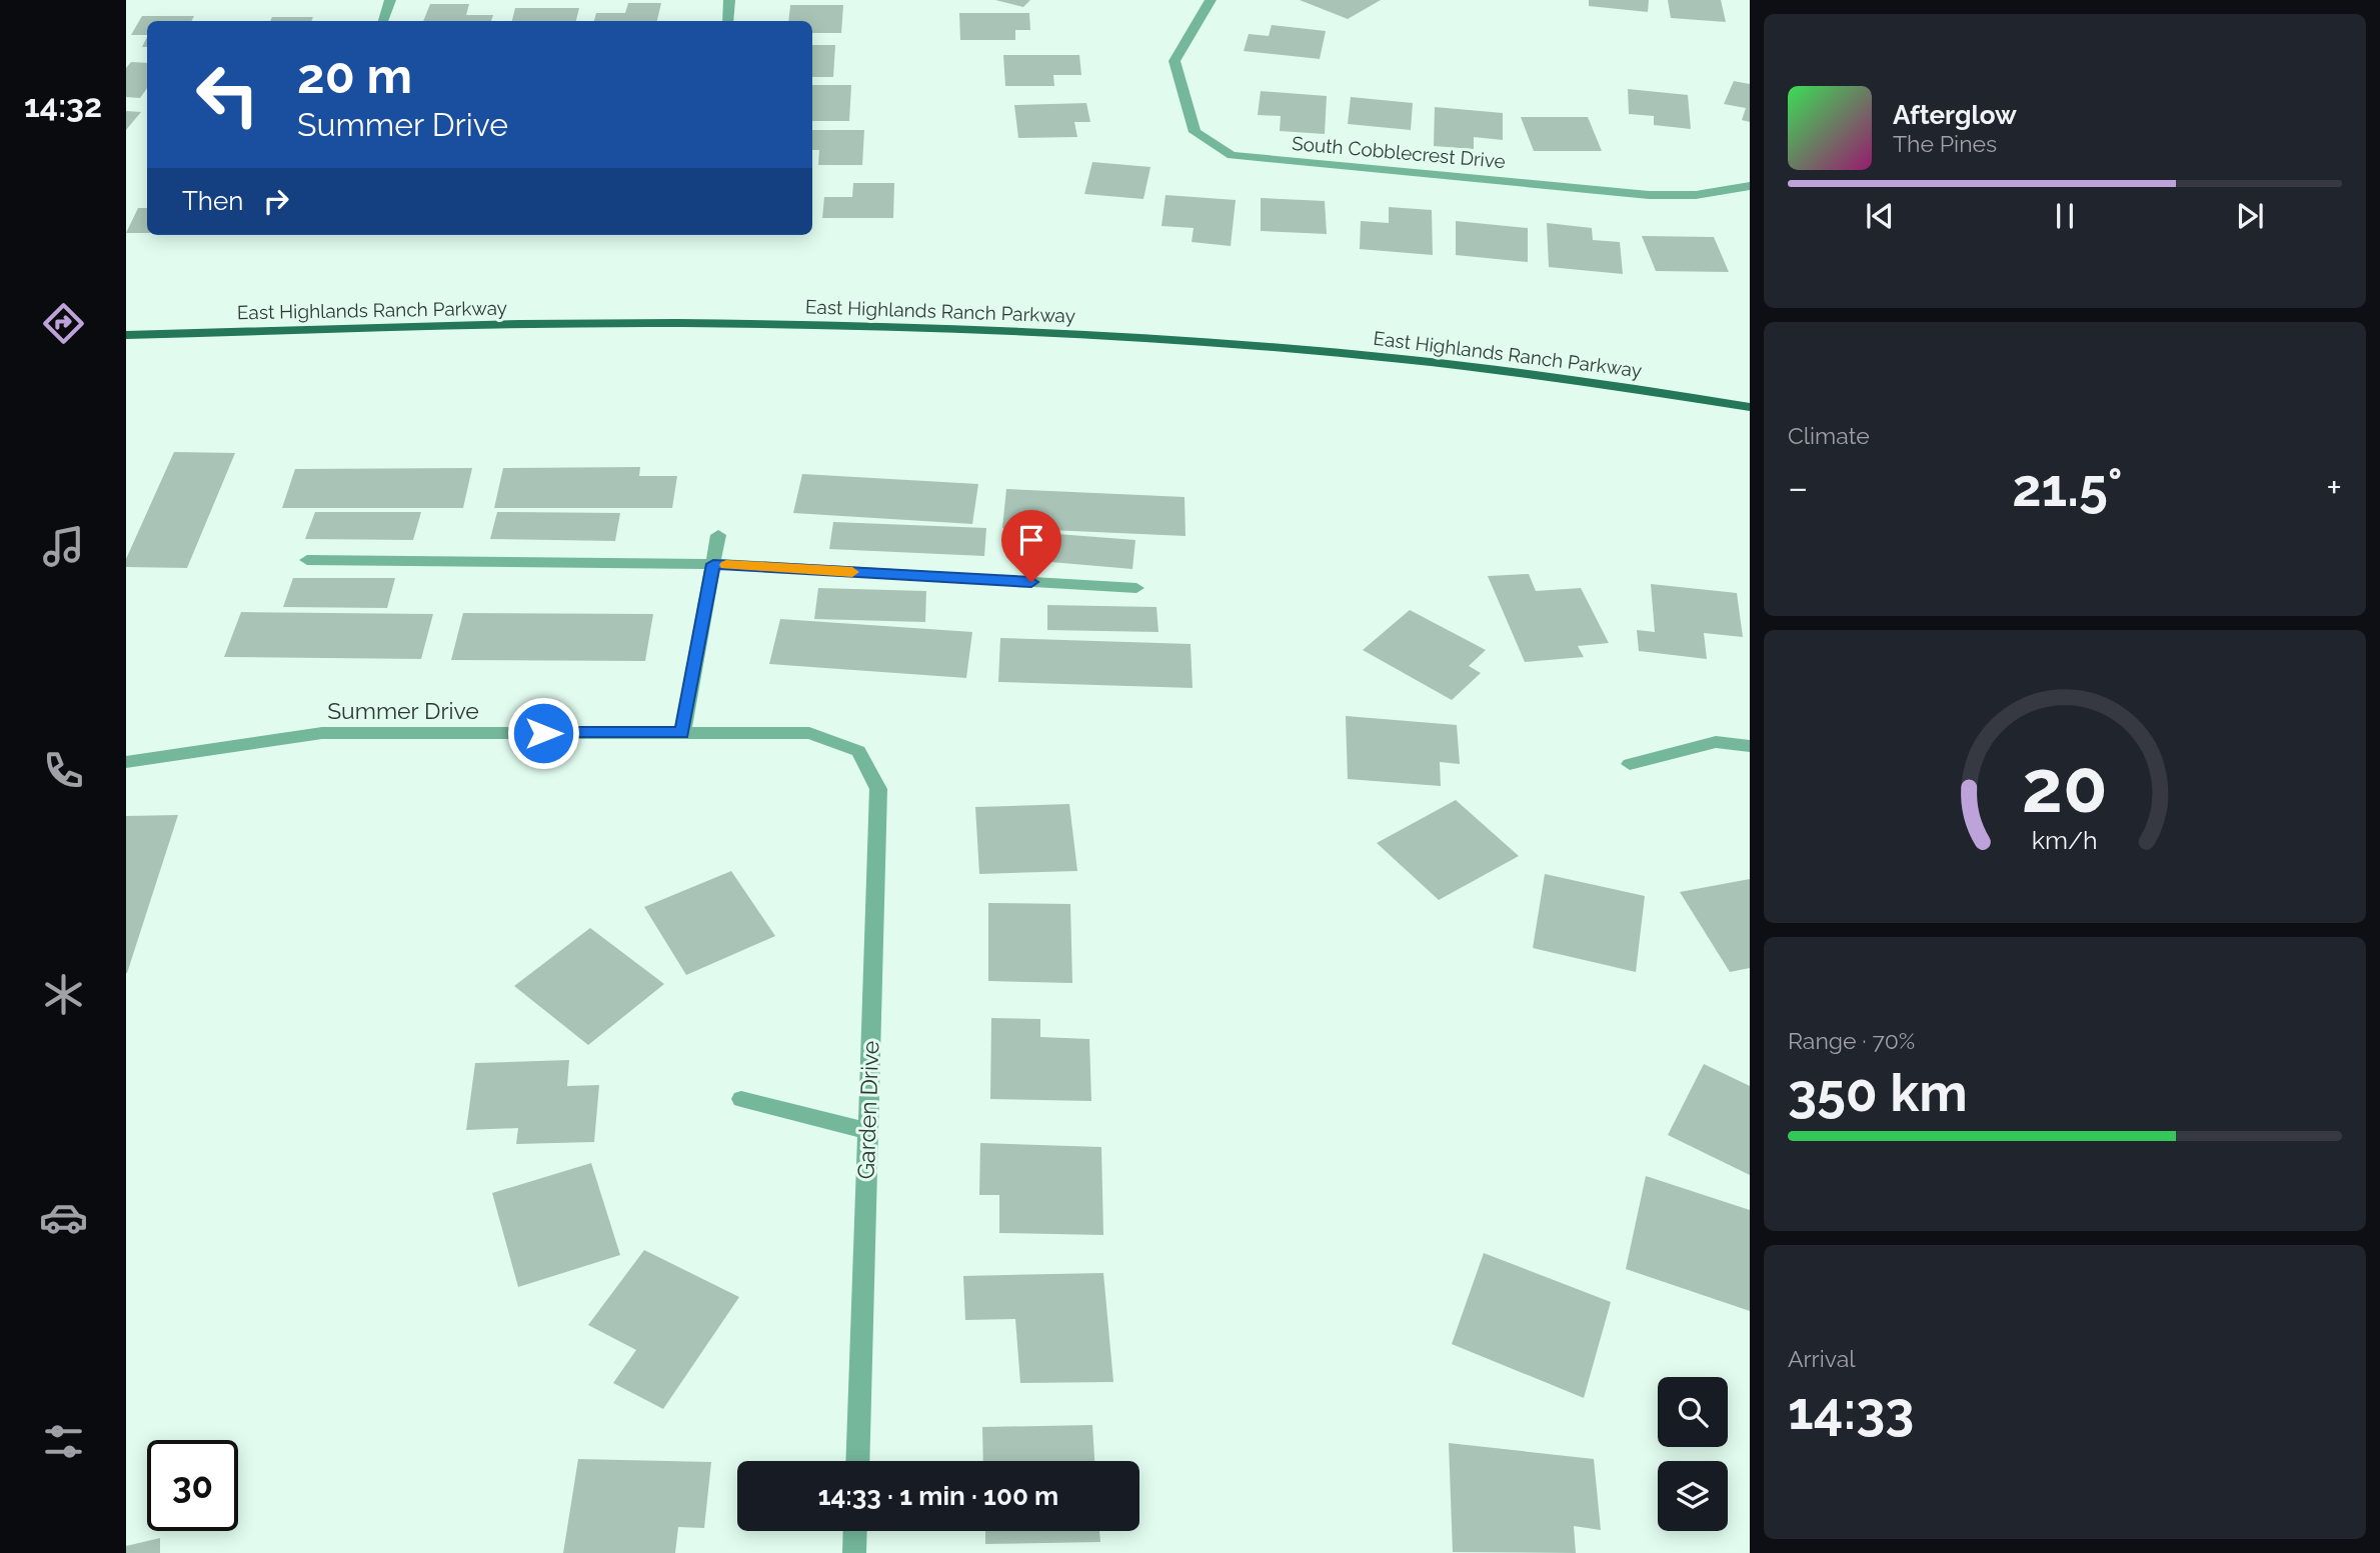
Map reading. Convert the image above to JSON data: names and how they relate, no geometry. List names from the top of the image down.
{
  "streets": {
    "main road": ["East Highlands Ranch Parkway"],
    "street": ["South Cobblecrest Drive", "Summer Drive", "Garden Drive"]
  },
  "crossings": [
    ["Summer Drive", "Garden Drive"]
  ],
  "page": {
    "tabs": "14:32",
    "turn": ["20 m", "Summer Drive"],
    "song": ["Afterglow", "The Pines"],
    "then": "Then",
    "tile": [
      "Climate",
      ["Range · 70%", "350 km"],
      ["Arrival", "14:33"]
    ],
    "heat": ["−", "21.5°", "+"],
    "limit": "30",
    "trip": "14:33 · 1 min · 100 m",
    "gauge": ["20", "km/h"]
  }
}
